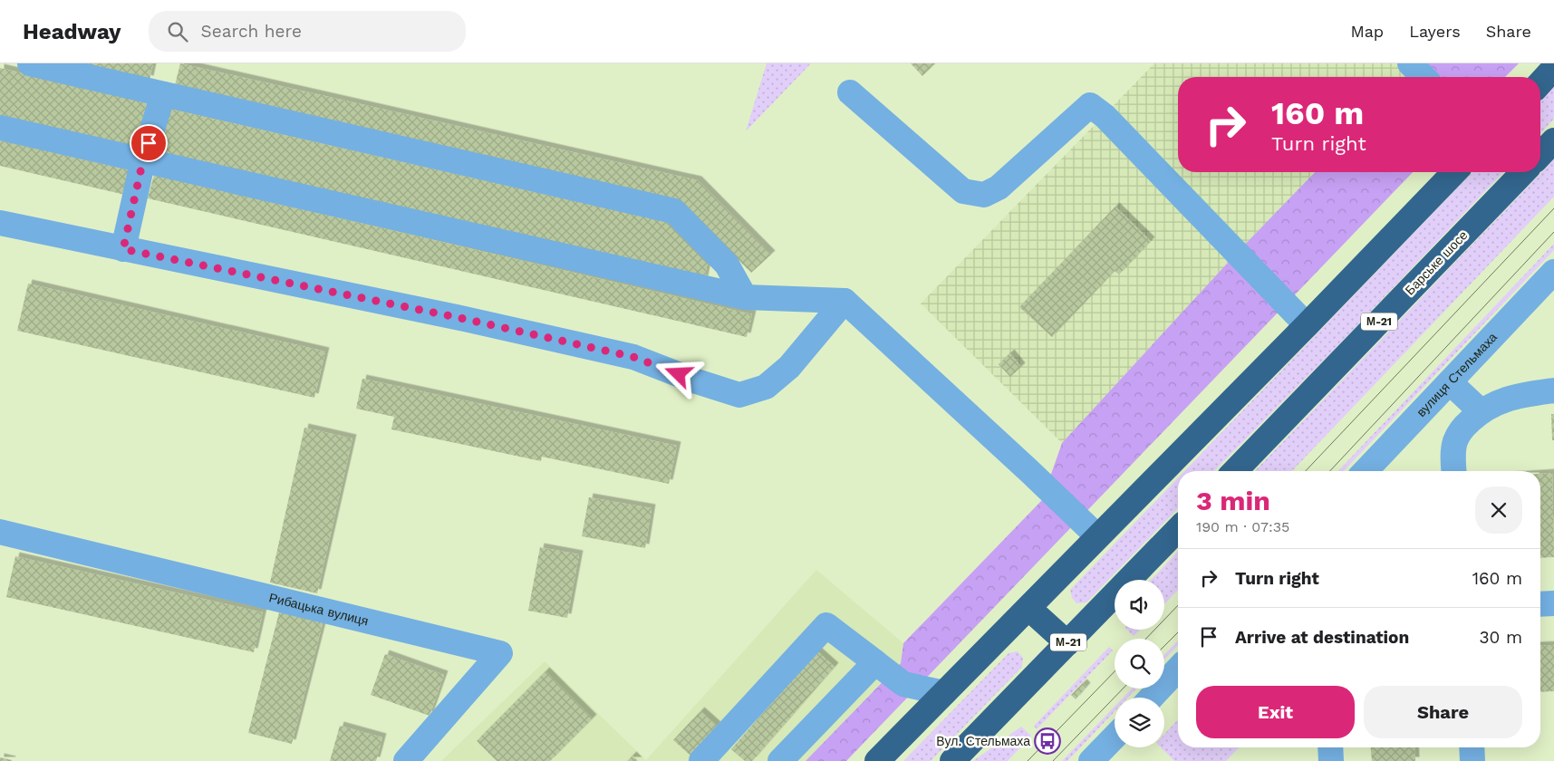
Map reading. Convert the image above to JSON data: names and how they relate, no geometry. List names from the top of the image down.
{
  "streets": {
    "highway": ["Барське шосе", "М-21"],
    "street": ["вулиця Стельмаха", "Рибацька вулиця"]
  },
  "places": {
    "bus stop": ["Вул. Стельмаха"]
  },
  "page": {
    "header": "Headway",
    "search": "Search here",
    "nav": ["Map", "Layers", "Share"],
    "turn": ["160 m", "Turn right"],
    "heading": ["3 min", "190 m · 07:35"],
    "list": [
      {
        "name": "Turn right",
        "value": "160 m"
      },
      {
        "name": "Arrive at destination",
        "value": "30 m"
      }
    ],
    "buttons": ["Exit", "Share"]
  }
}
